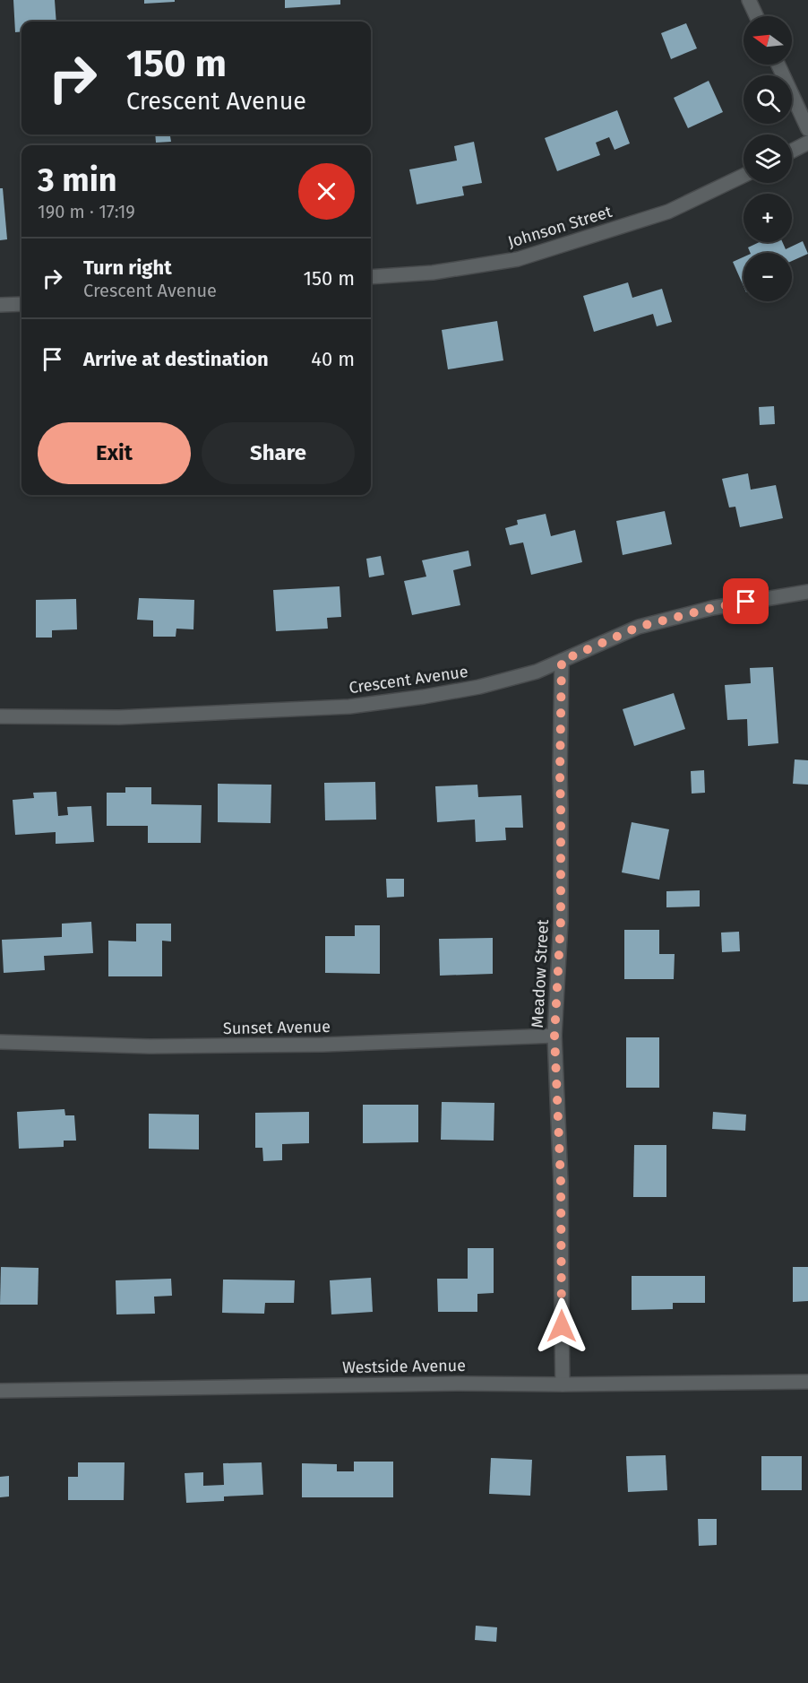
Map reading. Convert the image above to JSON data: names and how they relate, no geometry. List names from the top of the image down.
{
  "streets": {
    "street": [
      "Johnson Street",
      "Crescent Avenue",
      "Meadow Street",
      "Sunset Avenue",
      "Westside Avenue"
    ]
  },
  "crossings": [
    ["Crescent Avenue", "Meadow Street"],
    ["Meadow Street", "Sunset Avenue"],
    ["Meadow Street", "Westside Avenue"]
  ],
  "north": "left",
  "page": {
    "map_buttons": ["+", "−"],
    "turn": ["150 m", "Crescent Avenue"],
    "heading": ["3 min", "190 m · 17:19"],
    "list": [
      {
        "name": "Turn right",
        "note": "Crescent Avenue",
        "value": "150 m"
      },
      {
        "name": "Arrive at destination",
        "value": "40 m"
      }
    ],
    "buttons": ["Exit", "Share"]
  }
}
